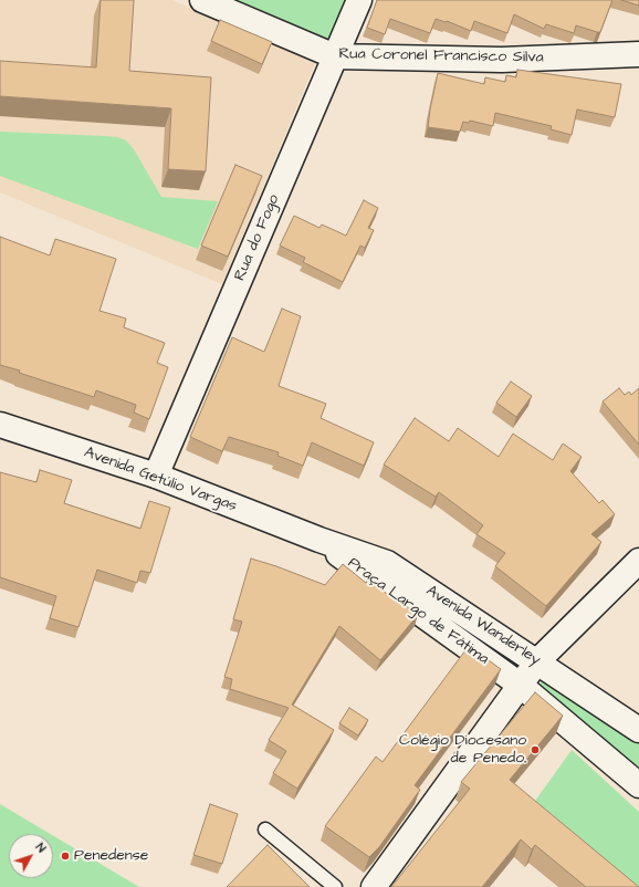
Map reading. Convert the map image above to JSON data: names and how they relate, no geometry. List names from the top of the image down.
{
  "streets": {
    "street": [
      "Rua Coronel Francisco Silva",
      "Rua do Fogo",
      "Avenida Getúlio Vargas",
      "Praça Largo de Fátima",
      "Avenida Wanderley"
    ]
  },
  "crossings": [
    ["Rua Coronel Francisco Silva", "Rua do Fogo"],
    ["Rua do Fogo", "Avenida Getúlio Vargas"],
    ["Avenida Getúlio Vargas", "Praça Largo de Fátima"],
    ["Avenida Getúlio Vargas", "Avenida Wanderley"],
    ["Praça Largo de Fátima", "Avenida Wanderley"]
  ],
  "places": ["Colégio Diocesano de Penedo.", "Penedense"],
  "north": "top right"
}
